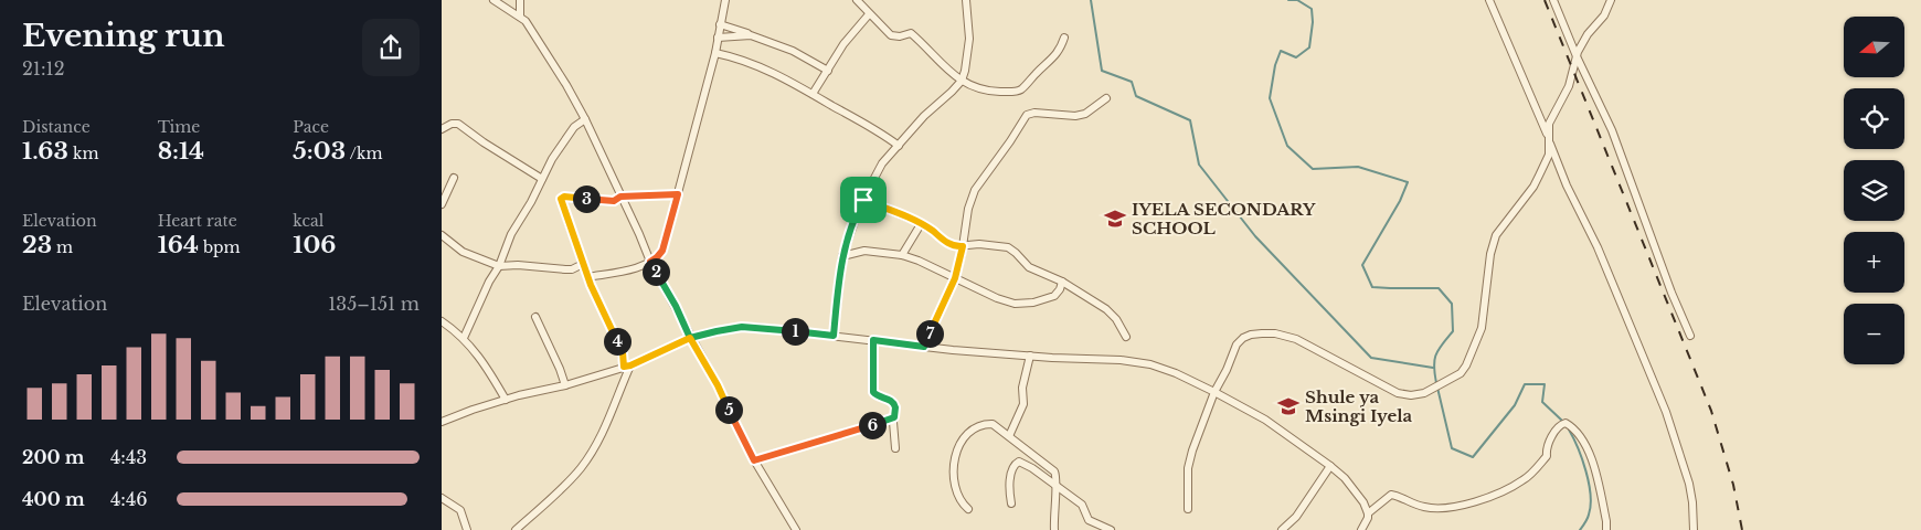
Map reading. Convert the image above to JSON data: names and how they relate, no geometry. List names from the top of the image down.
{
  "places": {
    "school or university": ["IYELA SECONDARY SCHOOL", "Shule ya Msingi Iyela"]
  },
  "north": "left",
  "page": {
    "heading": ["Evening run", "21:12"],
    "map_buttons": ["+", "−"],
    "stats": [
      ["Distance", "1.63 km"],
      ["Time", "8:14"],
      ["Pace", "5:03 /km"],
      ["Elevation", "23 m"],
      ["Heart rate", "164 bpm"],
      ["kcal", "106"]
    ],
    "pins": [
      "3",
      "2",
      "1",
      "7",
      "4",
      "5",
      "6"
    ],
    "chart": ["Elevation", "135–151 m"],
    "list": [
      {
        "name": "200 m",
        "note": "4:43"
      },
      {
        "name": "400 m",
        "note": "4:46"
      }
    ]
  }
}
